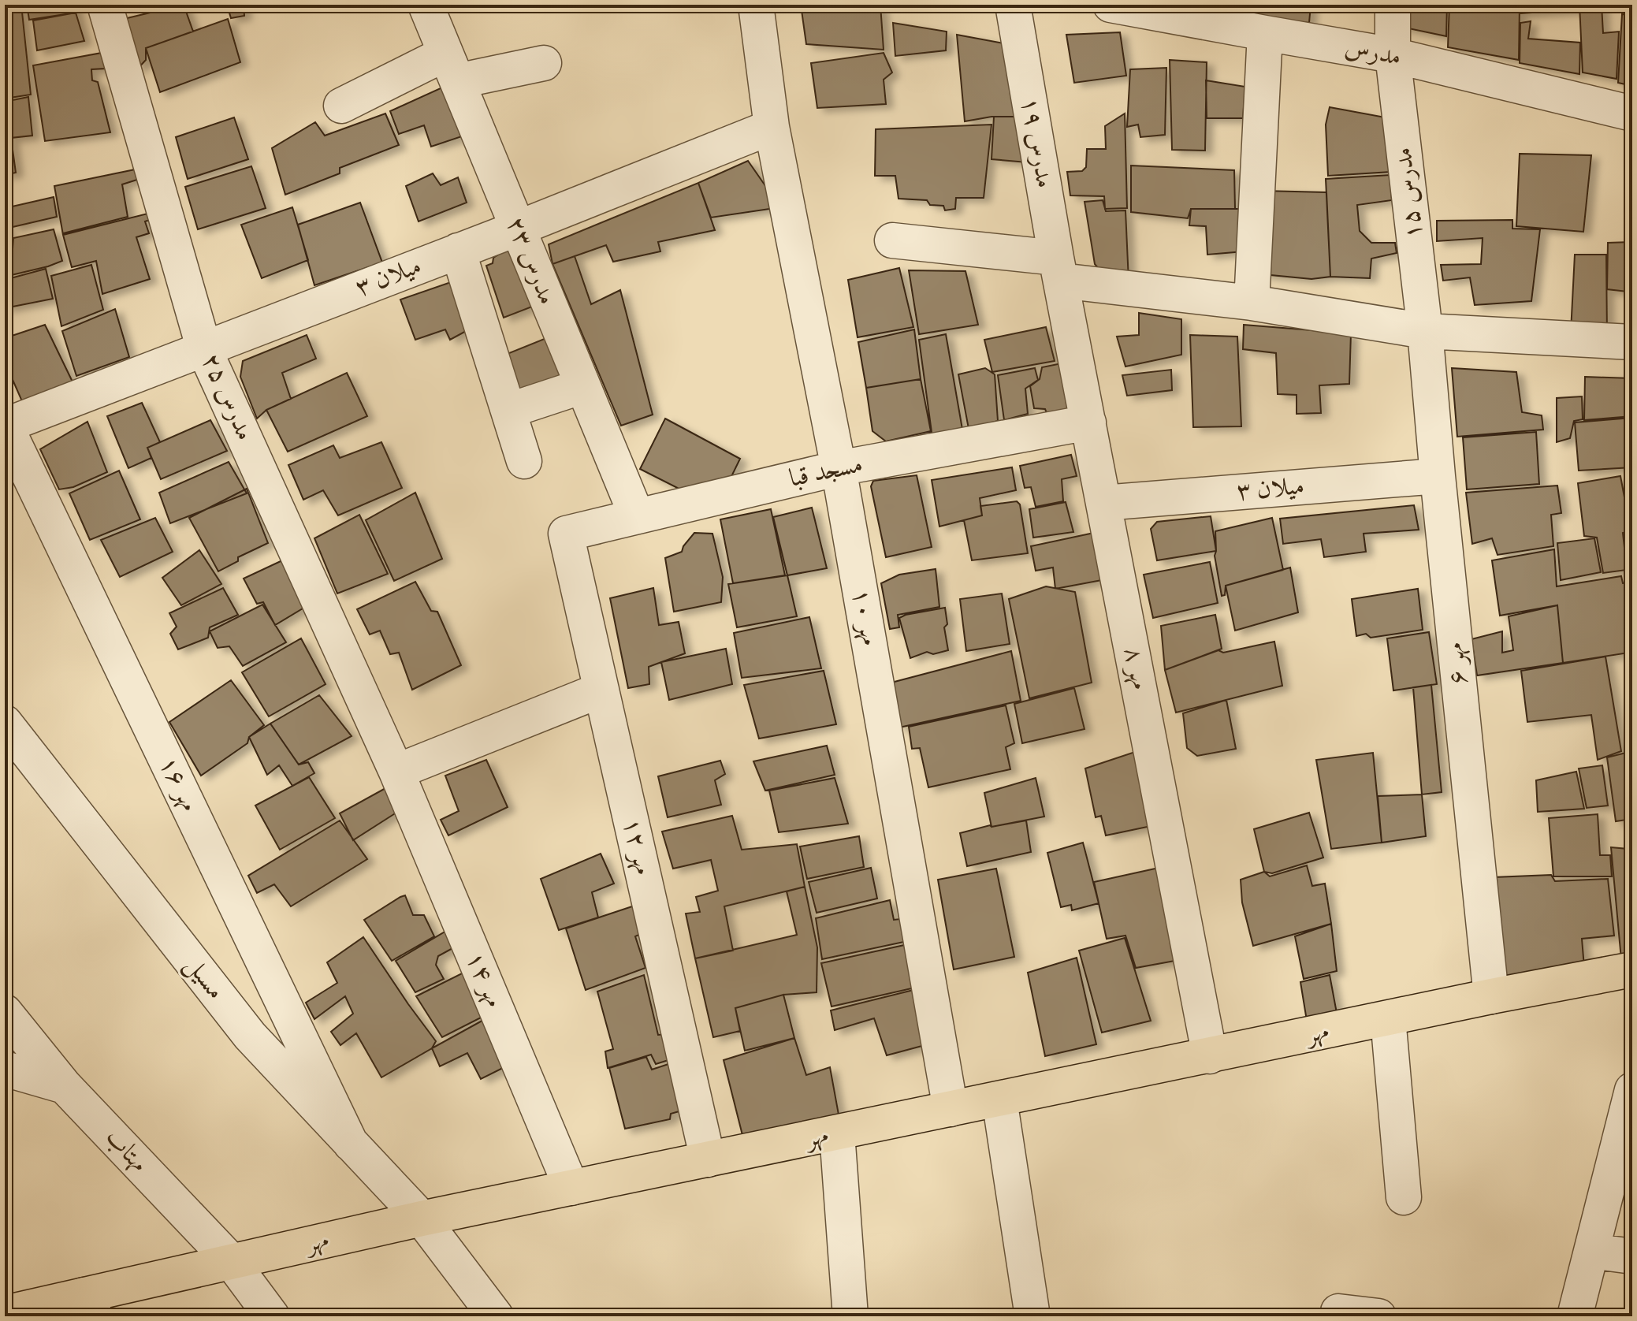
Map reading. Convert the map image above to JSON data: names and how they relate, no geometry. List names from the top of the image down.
{
  "streets": {
    "main road": ["مهر"],
    "street": [
      "مدرس",
      "مدرس ۱۹",
      "مدرس ۱۵",
      "مدرس ۲۳",
      "میلان ۳",
      "مدرس ۲۵",
      "مسجد قبا",
      "مهر ۱۰",
      "مهر ۶",
      "مهر ۸",
      "مهر ۱۶",
      "مهر ۱۲",
      "مسیل",
      "مهر ۱۴",
      "مهتاب"
    ]
  },
  "crossings": [
    ["مدرس", "مدرس ۱۵"],
    ["مدرس ۱۹", "مهر ۸"],
    ["مدرس ۱۵", "مهر ۶"],
    ["مدرس ۲۳", "میلان ۳"],
    ["مدرس ۲۳", "مسجد قبا"],
    ["میلان ۳", "مدرس ۲۵"],
    ["میلان ۳", "مهر ۱۰"],
    ["میلان ۳", "مهر ۶"],
    ["میلان ۳", "مهر ۸"],
    ["میلان ۳", "مهر ۱۶"],
    ["مدرس ۲۵", "مهر ۱۴"],
    ["مسجد قبا", "مهر ۱۰"],
    ["مسجد قبا", "مهر ۸"],
    ["مسجد قبا", "مهر ۱۲"],
    ["مهر ۱۰", "مهر"],
    ["مهر ۶", "مهر"],
    ["مهر ۸", "مهر"],
    ["مهر ۱۶", "مسیل"],
    ["مهر ۱۲", "مهر"],
    ["مسیل", "مهر"],
    ["مهر ۱۴", "مهر"],
    ["مهر", "مهتاب"]
  ]
}
